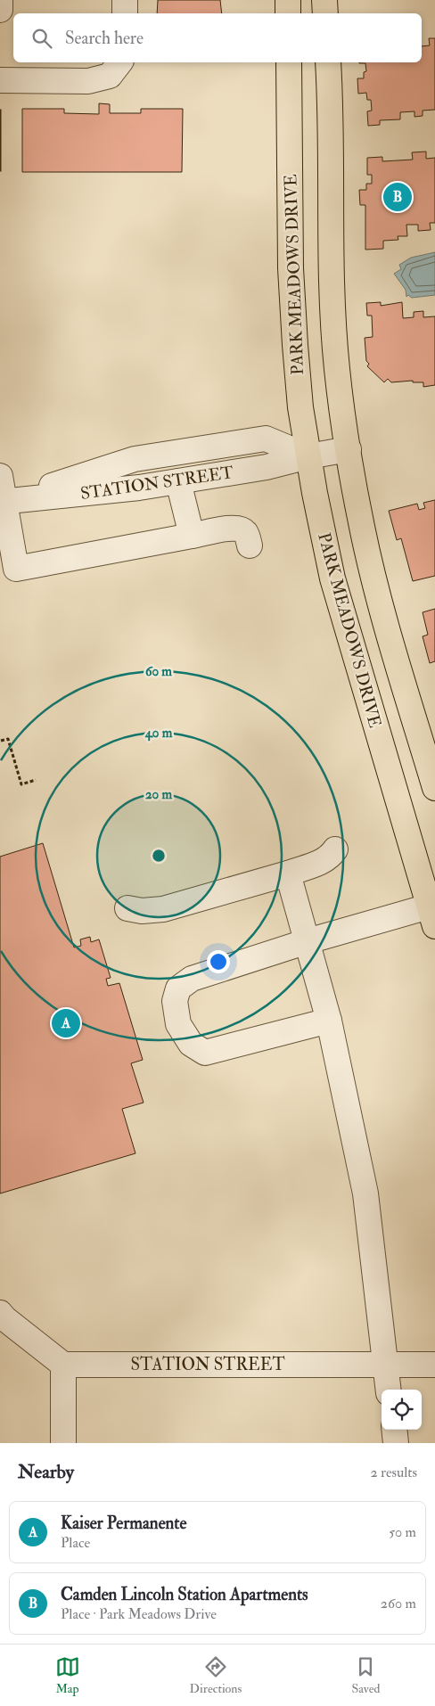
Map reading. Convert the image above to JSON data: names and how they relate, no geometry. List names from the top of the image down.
{
  "streets": {
    "main road": ["PARK MEADOWS DRIVE"],
    "street": ["STATION STREET"]
  },
  "crossings": [
    ["PARK MEADOWS DRIVE", "STATION STREET"]
  ],
  "page": {
    "search": "Search here",
    "pins": ["B", "A"],
    "heading": ["Nearby", "2 results"],
    "list": [
      {
        "mark": "A",
        "name": "Kaiser Permanente",
        "note": "Place",
        "value": "50 m"
      },
      {
        "mark": "B",
        "name": "Camden Lincoln Station Apartments",
        "note": "Place · Park Meadows Drive",
        "value": "260 m"
      }
    ],
    "nav": ["Map", "Directions", "Saved"]
  },
  "rings": ["60 m", "40 m", "20 m"]
}
